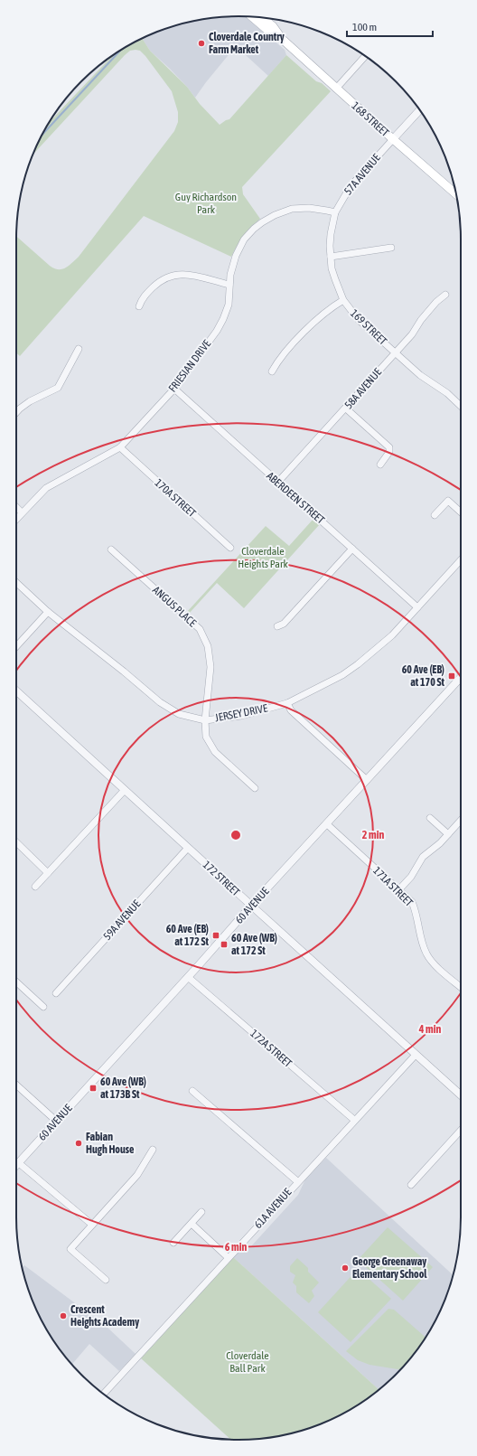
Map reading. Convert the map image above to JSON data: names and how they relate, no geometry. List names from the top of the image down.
{
  "streets": {
    "main road": ["168 STREET"],
    "street": [
      "57A AVENUE",
      "169 STREET",
      "FRIESIAN DRIVE",
      "58A AVENUE",
      "170A STREET",
      "ABERDEEN STREET",
      "ANGUS PLACE",
      "JERSEY DRIVE",
      "172 STREET",
      "171A STREET",
      "60 AVENUE",
      "59A AVENUE",
      "172A STREET",
      "61A AVENUE"
    ]
  },
  "crossings": [
    ["168 STREET", "57A AVENUE"],
    ["57A AVENUE", "169 STREET"],
    ["57A AVENUE", "FRIESIAN DRIVE"],
    ["169 STREET", "FRIESIAN DRIVE"],
    ["169 STREET", "58A AVENUE"],
    ["FRIESIAN DRIVE", "170A STREET"],
    ["FRIESIAN DRIVE", "ABERDEEN STREET"],
    ["58A AVENUE", "ABERDEEN STREET"],
    ["ABERDEEN STREET", "JERSEY DRIVE"],
    ["ANGUS PLACE", "JERSEY DRIVE"],
    ["172 STREET", "60 AVENUE"],
    ["172 STREET", "59A AVENUE"],
    ["172 STREET", "61A AVENUE"],
    ["171A STREET", "60 AVENUE"],
    ["60 AVENUE", "172A STREET"],
    ["172A STREET", "61A AVENUE"]
  ],
  "parks": ["Guy Richardson Park", "Cloverdale Heights Park", "Cloverdale Ball Park"],
  "places": {
    "other": [
      "Cloverdale Country Farm Market",
      "Fabian Hugh House",
      "George Greenaway Elementary School",
      "Crescent Heights Academy"
    ],
    "transit": [
      "60 Ave (EB) at 170 St",
      "60 Ave (EB) at 172 St",
      "60 Ave (WB) at 172 St",
      "60 Ave (WB) at 173B St"
    ]
  },
  "scale_bar": "100 m",
  "rings": ["2 min", "4 min", "6 min"]
}
